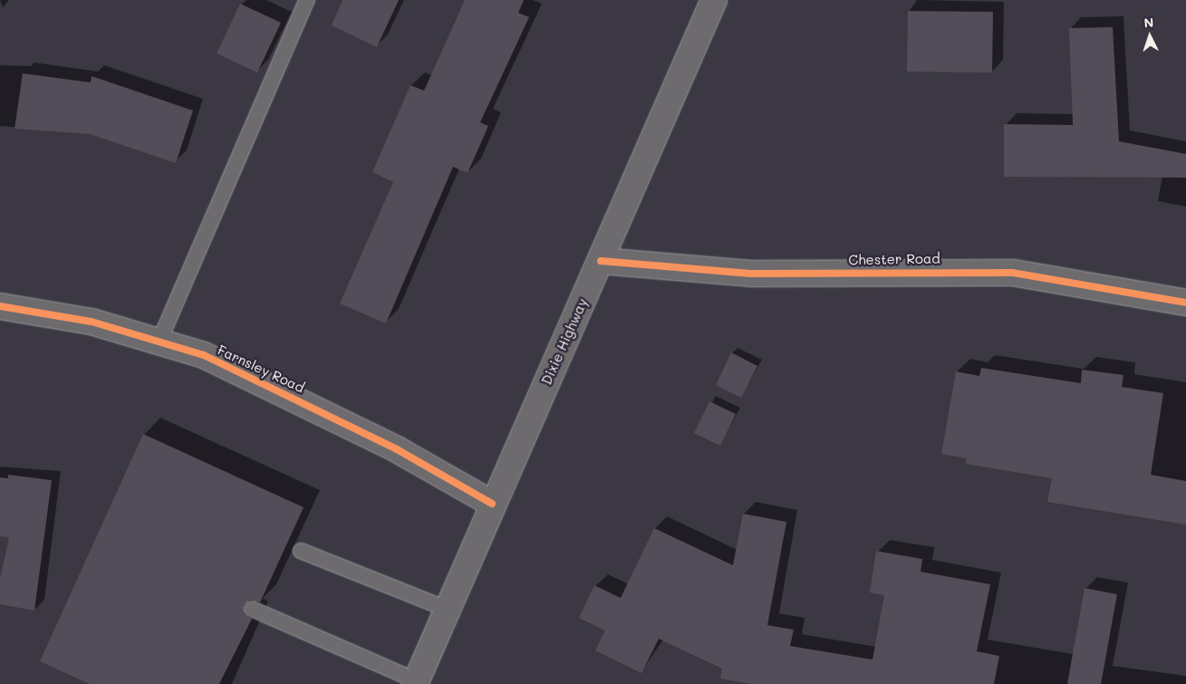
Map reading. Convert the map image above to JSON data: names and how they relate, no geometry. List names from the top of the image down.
{
  "streets": {
    "street": ["Chester Road", "Dixie Highway", "Farnsley Road"]
  },
  "crossings": [
    ["Chester Road", "Dixie Highway"],
    ["Dixie Highway", "Farnsley Road"]
  ],
  "north": "top"
}
